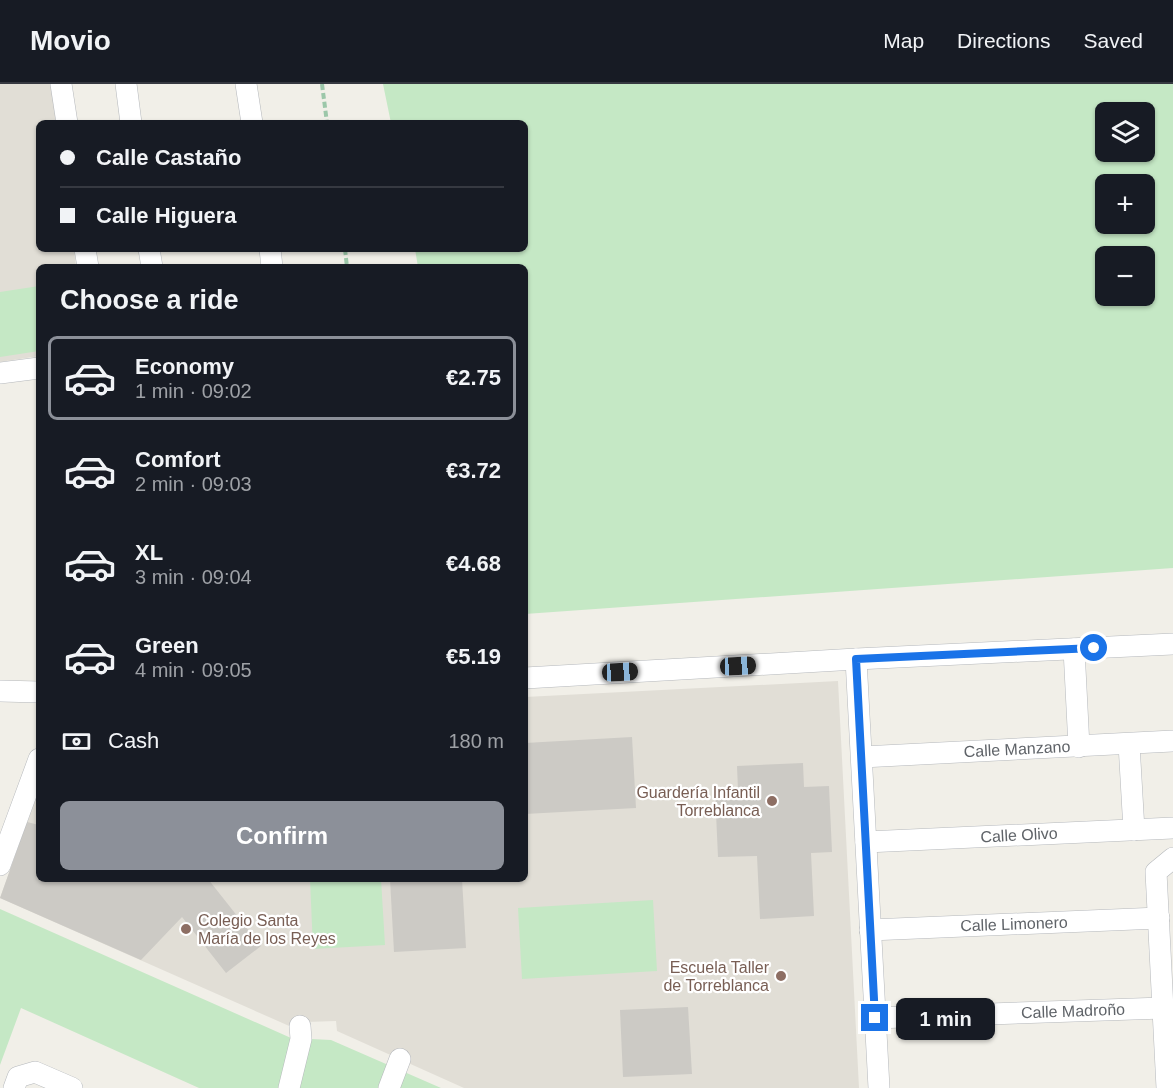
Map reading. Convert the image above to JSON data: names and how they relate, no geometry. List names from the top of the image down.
{
  "streets": {
    "street": [
      "Calle Manzano",
      "Calle Olivo",
      "Calle Limonero",
      "Calle Madroño"
    ]
  },
  "places": ["Guardería Infantil Torreblanca", "Colegio Santa María de los Reyes", "Escuela Taller de Torreblanca"],
  "page": {
    "header": "Movio",
    "nav": ["Map", "Directions", "Saved"],
    "map_buttons": ["+", "−"],
    "banner": ["Calle Castaño", "Calle Higuera"],
    "heading": "Choose a ride",
    "list": [
      {
        "name": "Economy",
        "note": "1 min · 09:02",
        "value": "€2.75"
      },
      {
        "name": "Comfort",
        "note": "2 min · 09:03",
        "value": "€3.72"
      },
      {
        "name": "XL",
        "note": "3 min · 09:04",
        "value": "€4.68"
      },
      {
        "name": "Green",
        "note": "4 min · 09:05",
        "value": "€5.19"
      }
    ],
    "pay": ["Cash", "180 m"],
    "buttons": "Confirm",
    "bubble": "1 min"
  }
}
